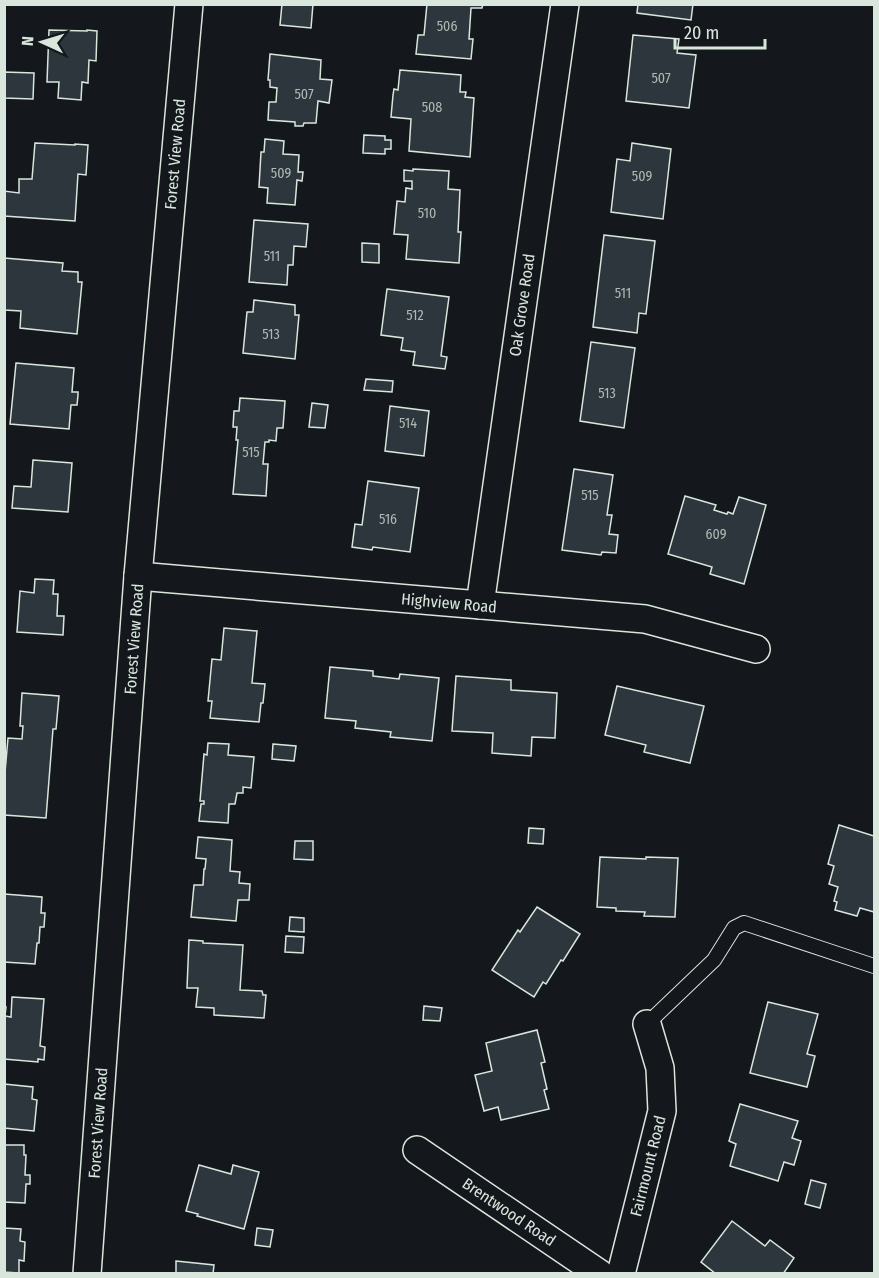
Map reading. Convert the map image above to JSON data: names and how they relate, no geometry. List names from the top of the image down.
{
  "streets": {
    "street": [
      "Forest View Road",
      "Oak Grove Road",
      "Highview Road",
      "Fairmount Road",
      "Brentwood Road"
    ]
  },
  "crossings": [
    ["Forest View Road", "Highview Road"],
    ["Oak Grove Road", "Highview Road"]
  ],
  "house_numbers": [
    "506",
    "507",
    "507",
    "508",
    "509",
    "509",
    "510",
    "511",
    "511",
    "512",
    "513",
    "513",
    "514",
    "515",
    "515",
    "516",
    "609"
  ],
  "scale_bar": "20 m",
  "north": "left"
}
